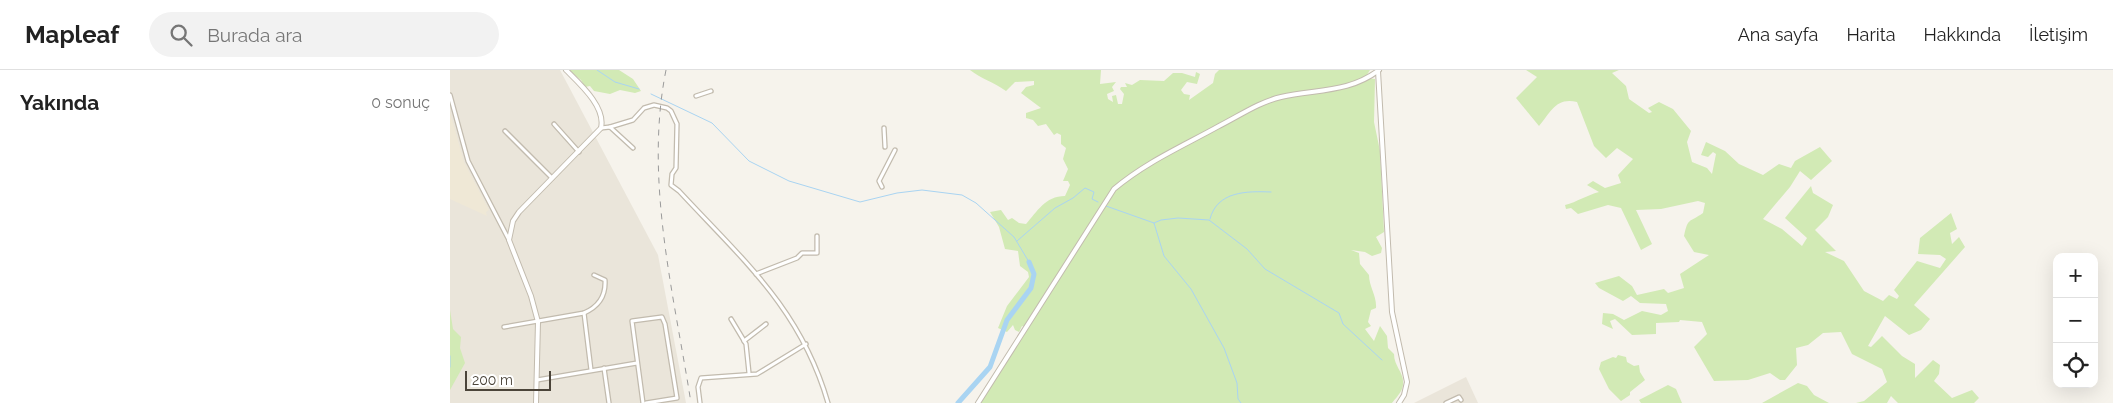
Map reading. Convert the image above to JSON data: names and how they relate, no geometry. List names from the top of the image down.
{
  "scale_bar": "200 m",
  "page": {
    "header": "Mapleaf",
    "search": "Burada ara",
    "nav": [
      "Ana sayfa",
      "Harita",
      "Hakkında",
      "İletişim"
    ],
    "heading": ["Yakında", "0 sonuç"],
    "map_buttons": ["+", "−"],
    "scale": "200 m"
  }
}
